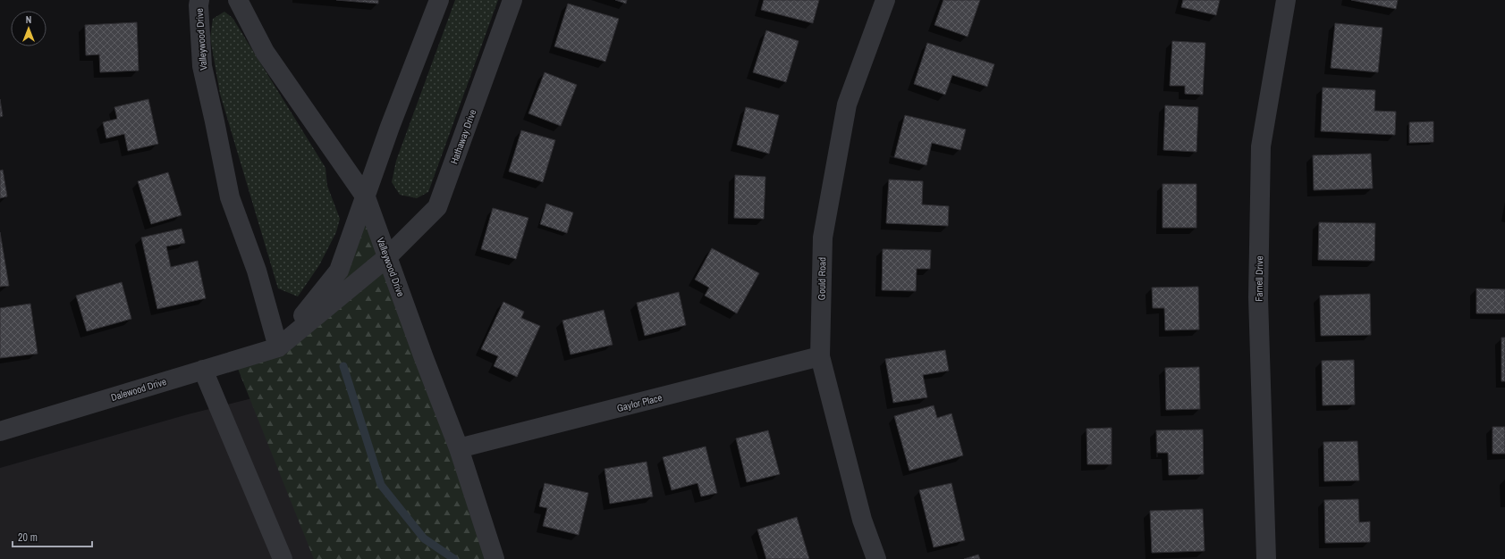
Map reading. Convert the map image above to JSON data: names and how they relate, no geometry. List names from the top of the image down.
{
  "streets": {
    "street": [
      "Valleywood Drive",
      "Hathaway Drive",
      "Gould Road",
      "Farnell Drive",
      "Dalewood Drive",
      "Gaylor Place"
    ]
  },
  "crossings": [
    ["Valleywood Drive", "Hathaway Drive"],
    ["Valleywood Drive", "Dalewood Drive"],
    ["Valleywood Drive", "Gaylor Place"],
    ["Hathaway Drive", "Dalewood Drive"],
    ["Gould Road", "Gaylor Place"]
  ],
  "scale_bar": "20 m",
  "north": "top"
}
